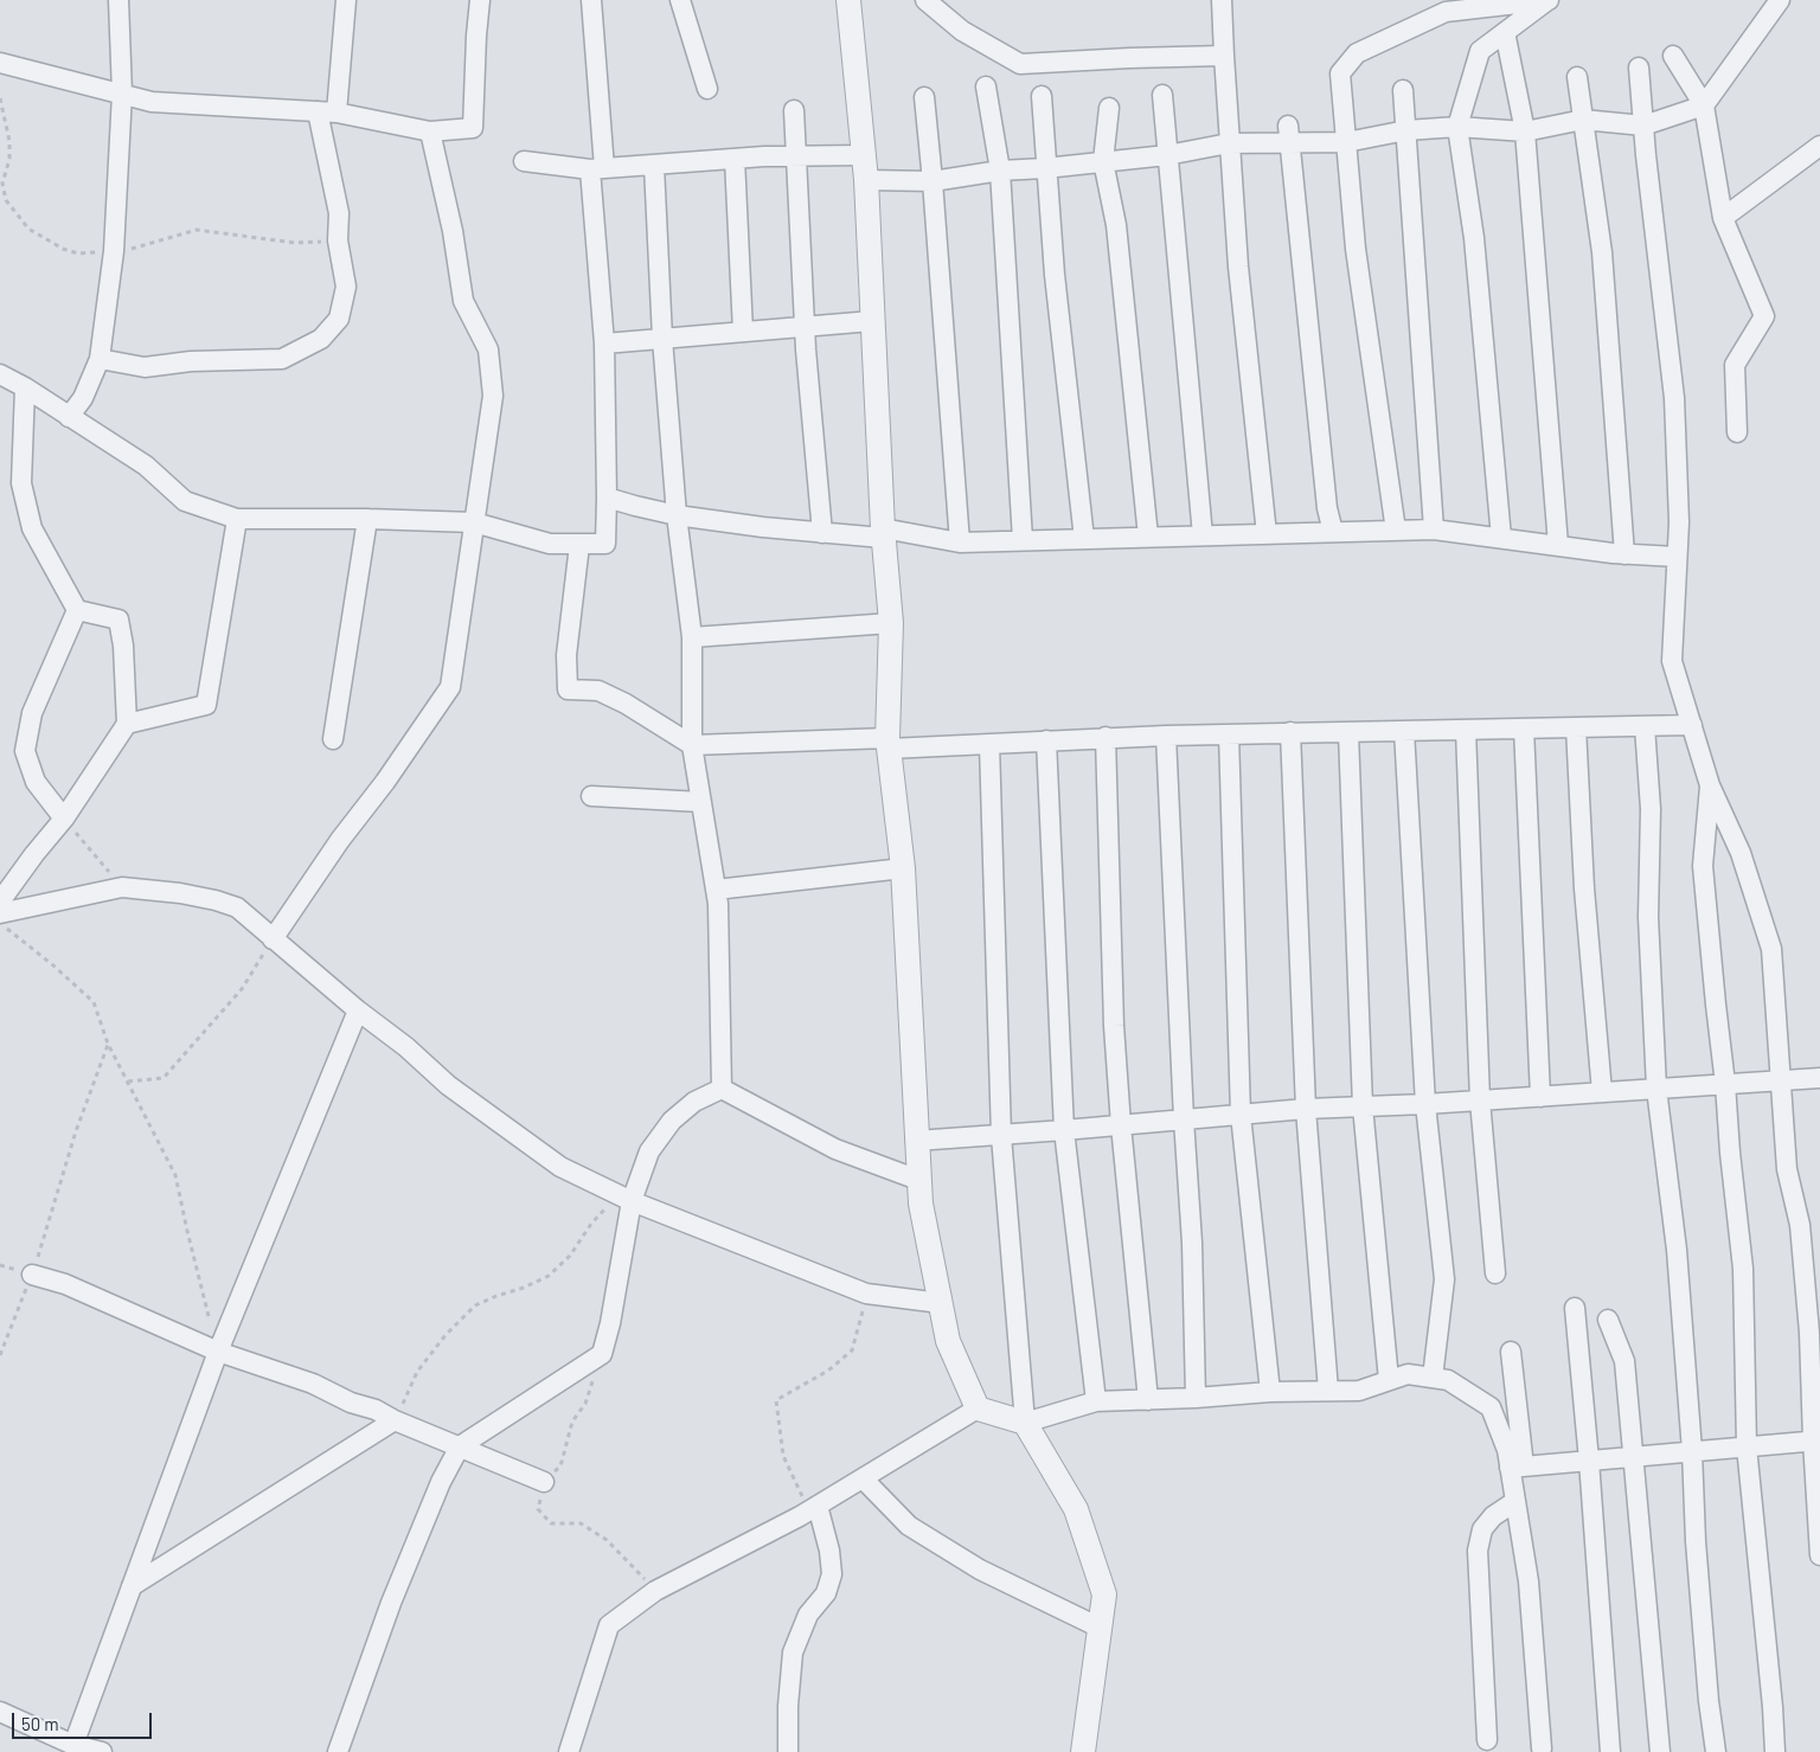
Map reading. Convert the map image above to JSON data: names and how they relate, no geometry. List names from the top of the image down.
{
  "scale_bar": "50 m"
}
